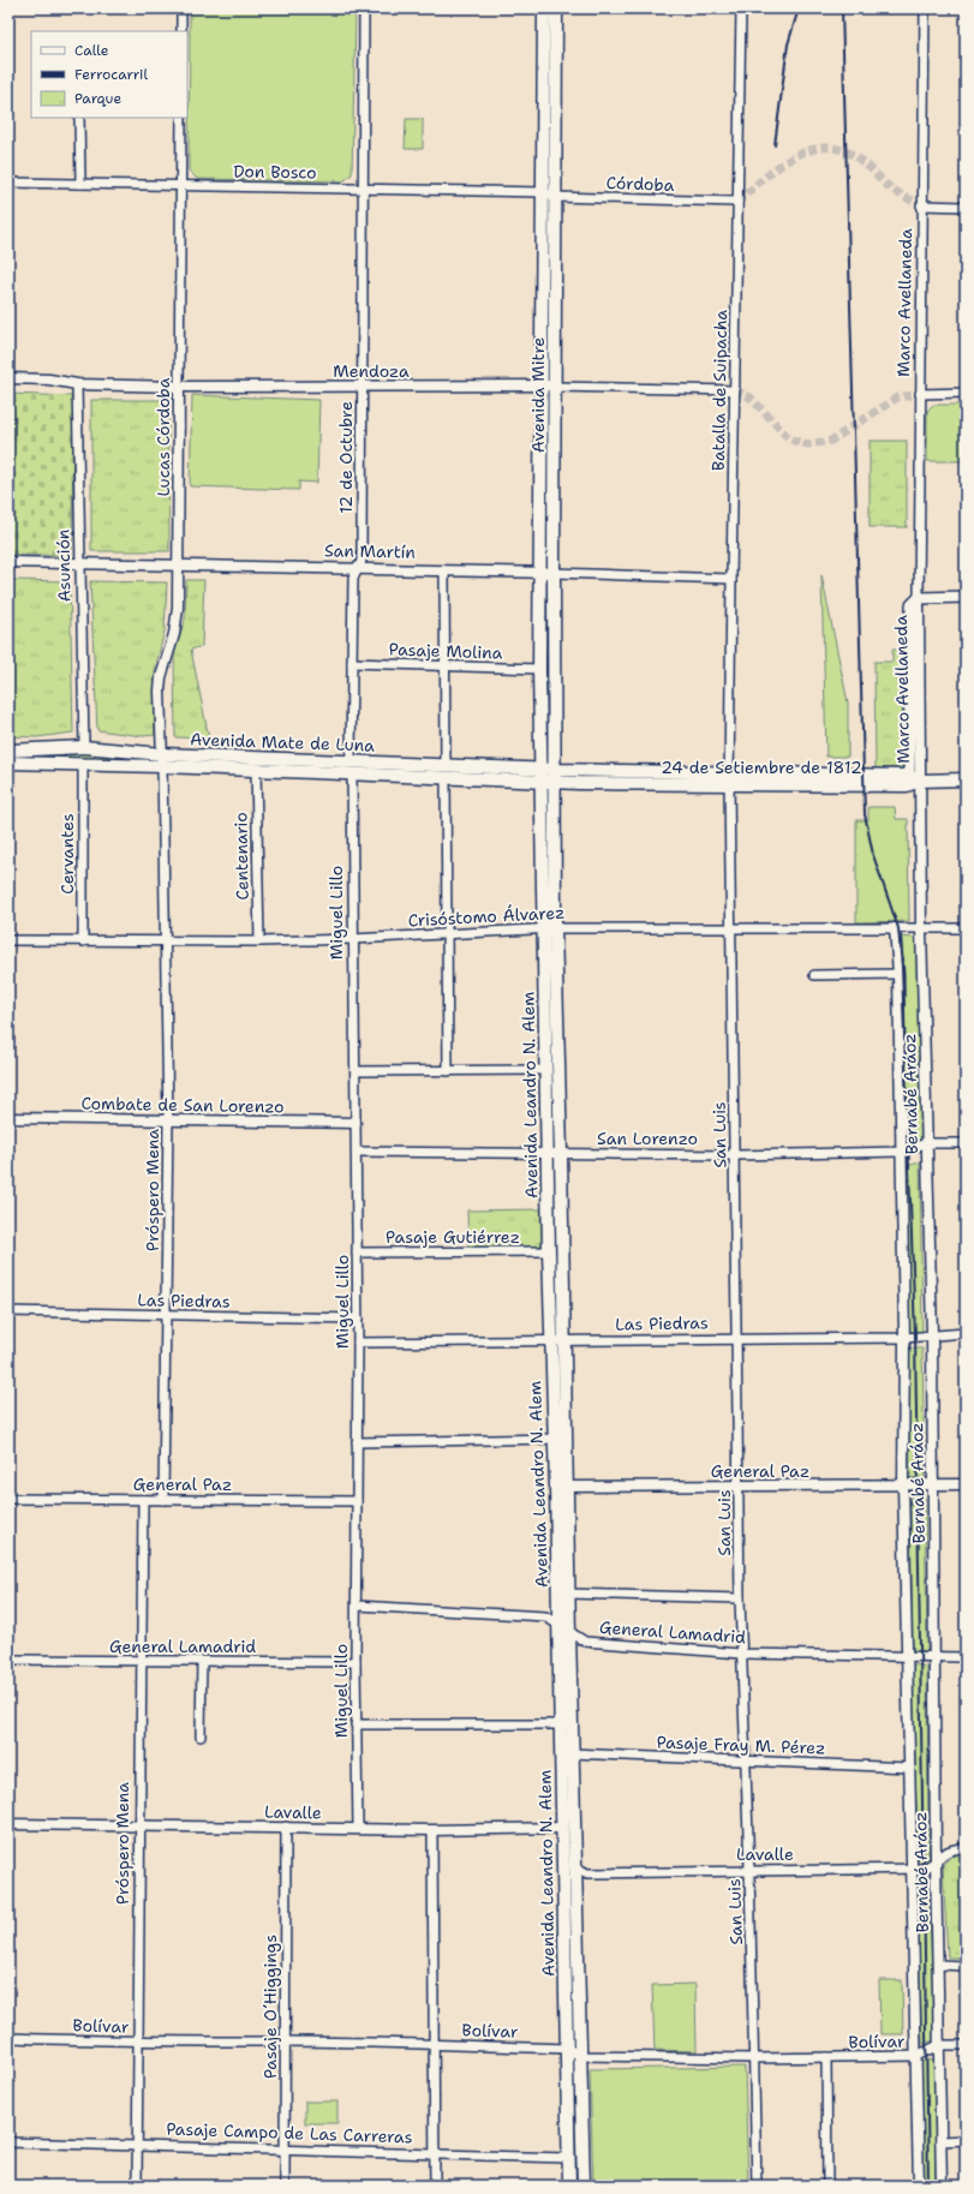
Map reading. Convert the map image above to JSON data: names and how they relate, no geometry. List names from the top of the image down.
{
  "streets": {
    "main road": [
      "Marco Avellaneda",
      "Avenida Mitre",
      "Avenida Mate de Luna",
      "24 de Setiembre de 1812",
      "Avenida Leandro N. Alem"
    ],
    "street": [
      "Don Bosco",
      "Córdoba",
      "Mendoza",
      "Batalla de Suipacha",
      "Lucas Córdoba",
      "12 de Octubre",
      "San Martín",
      "Asunción",
      "Pasaje Molina",
      "Cervantes",
      "Centenario",
      "Miguel Lillo",
      "Crisóstomo Álvarez",
      "Bernabé Aráoz",
      "Combate de San Lorenzo",
      "San Luis",
      "San Lorenzo",
      "Próspero Mena",
      "Pasaje Gutiérrez",
      "Las Piedras",
      "General Paz",
      "General Lamadrid",
      "Pasaje Fray M. Pérez",
      "Lavalle",
      "Pasaje O´Higgings",
      "Bolívar",
      "Pasaje Campo de Las Carreras"
    ]
  },
  "crossings": [
    ["Don Bosco", "Córdoba"],
    ["Don Bosco", "Avenida Mitre"],
    ["Don Bosco", "Lucas Córdoba"],
    ["Don Bosco", "12 de Octubre"],
    ["Córdoba", "Batalla de Suipacha"],
    ["Córdoba", "Avenida Mitre"],
    ["Marco Avellaneda", "24 de Setiembre de 1812"],
    ["Marco Avellaneda", "Bernabé Aráoz"],
    ["Mendoza", "Batalla de Suipacha"],
    ["Mendoza", "Avenida Mitre"],
    ["Mendoza", "Lucas Córdoba"],
    ["Mendoza", "12 de Octubre"],
    ["Mendoza", "Asunción"],
    ["Batalla de Suipacha", "San Martín"],
    ["Batalla de Suipacha", "24 de Setiembre de 1812"],
    ["Batalla de Suipacha", "San Luis"],
    ["Avenida Mitre", "San Martín"],
    ["Avenida Mitre", "Pasaje Molina"],
    ["Avenida Mitre", "Avenida Mate de Luna"],
    ["Avenida Mitre", "24 de Setiembre de 1812"],
    ["Avenida Mitre", "Avenida Leandro N. Alem"],
    ["Lucas Córdoba", "San Martín"],
    ["Lucas Córdoba", "Avenida Mate de Luna"],
    ["Lucas Córdoba", "Próspero Mena"],
    ["12 de Octubre", "San Martín"],
    ["12 de Octubre", "Pasaje Molina"],
    ["12 de Octubre", "Avenida Mate de Luna"],
    ["San Martín", "Asunción"],
    ["Asunción", "Avenida Mate de Luna"],
    ["Avenida Mate de Luna", "24 de Setiembre de 1812"],
    ["Avenida Mate de Luna", "Cervantes"],
    ["Avenida Mate de Luna", "Centenario"],
    ["Avenida Mate de Luna", "Miguel Lillo"],
    ["Avenida Mate de Luna", "Avenida Leandro N. Alem"],
    ["Avenida Mate de Luna", "Próspero Mena"],
    ["24 de Setiembre de 1812", "Bernabé Aráoz"],
    ["24 de Setiembre de 1812", "Avenida Leandro N. Alem"],
    ["24 de Setiembre de 1812", "San Luis"],
    ["Cervantes", "Crisóstomo Álvarez"],
    ["Centenario", "Crisóstomo Álvarez"],
    ["Miguel Lillo", "Crisóstomo Álvarez"],
    ["Miguel Lillo", "Combate de San Lorenzo"],
    ["Miguel Lillo", "San Lorenzo"],
    ["Miguel Lillo", "Pasaje Gutiérrez"],
    ["Miguel Lillo", "Las Piedras"],
    ["Miguel Lillo", "General Paz"],
    ["Miguel Lillo", "General Lamadrid"],
    ["Miguel Lillo", "Lavalle"],
    ["Crisóstomo Álvarez", "Bernabé Aráoz"],
    ["Crisóstomo Álvarez", "Avenida Leandro N. Alem"],
    ["Crisóstomo Álvarez", "San Luis"],
    ["Crisóstomo Álvarez", "Próspero Mena"],
    ["Bernabé Aráoz", "San Lorenzo"],
    ["Bernabé Aráoz", "Las Piedras"],
    ["Bernabé Aráoz", "General Paz"],
    ["Bernabé Aráoz", "General Lamadrid"],
    ["Bernabé Aráoz", "Pasaje Fray M. Pérez"],
    ["Bernabé Aráoz", "Lavalle"],
    ["Bernabé Aráoz", "Bolívar"],
    ["Avenida Leandro N. Alem", "San Lorenzo"],
    ["Avenida Leandro N. Alem", "Pasaje Gutiérrez"],
    ["Avenida Leandro N. Alem", "Las Piedras"],
    ["Avenida Leandro N. Alem", "General Paz"],
    ["Avenida Leandro N. Alem", "General Lamadrid"],
    ["Avenida Leandro N. Alem", "Pasaje Fray M. Pérez"],
    ["Avenida Leandro N. Alem", "Lavalle"],
    ["Avenida Leandro N. Alem", "Bolívar"],
    ["Avenida Leandro N. Alem", "Pasaje Campo de Las Carreras"],
    ["Combate de San Lorenzo", "Próspero Mena"],
    ["San Luis", "San Lorenzo"],
    ["San Luis", "Las Piedras"],
    ["San Luis", "General Paz"],
    ["San Luis", "General Lamadrid"],
    ["San Luis", "Pasaje Fray M. Pérez"],
    ["San Luis", "Lavalle"],
    ["San Luis", "Bolívar"],
    ["Próspero Mena", "Las Piedras"],
    ["Próspero Mena", "General Paz"],
    ["Próspero Mena", "General Lamadrid"],
    ["Próspero Mena", "Lavalle"],
    ["Próspero Mena", "Bolívar"],
    ["Próspero Mena", "Pasaje Campo de Las Carreras"],
    ["Lavalle", "Pasaje O´Higgings"],
    ["Pasaje O´Higgings", "Bolívar"],
    ["Pasaje O´Higgings", "Pasaje Campo de Las Carreras"]
  ],
  "legend": ["Calle", "Ferrocarril", "Parque"]
}
